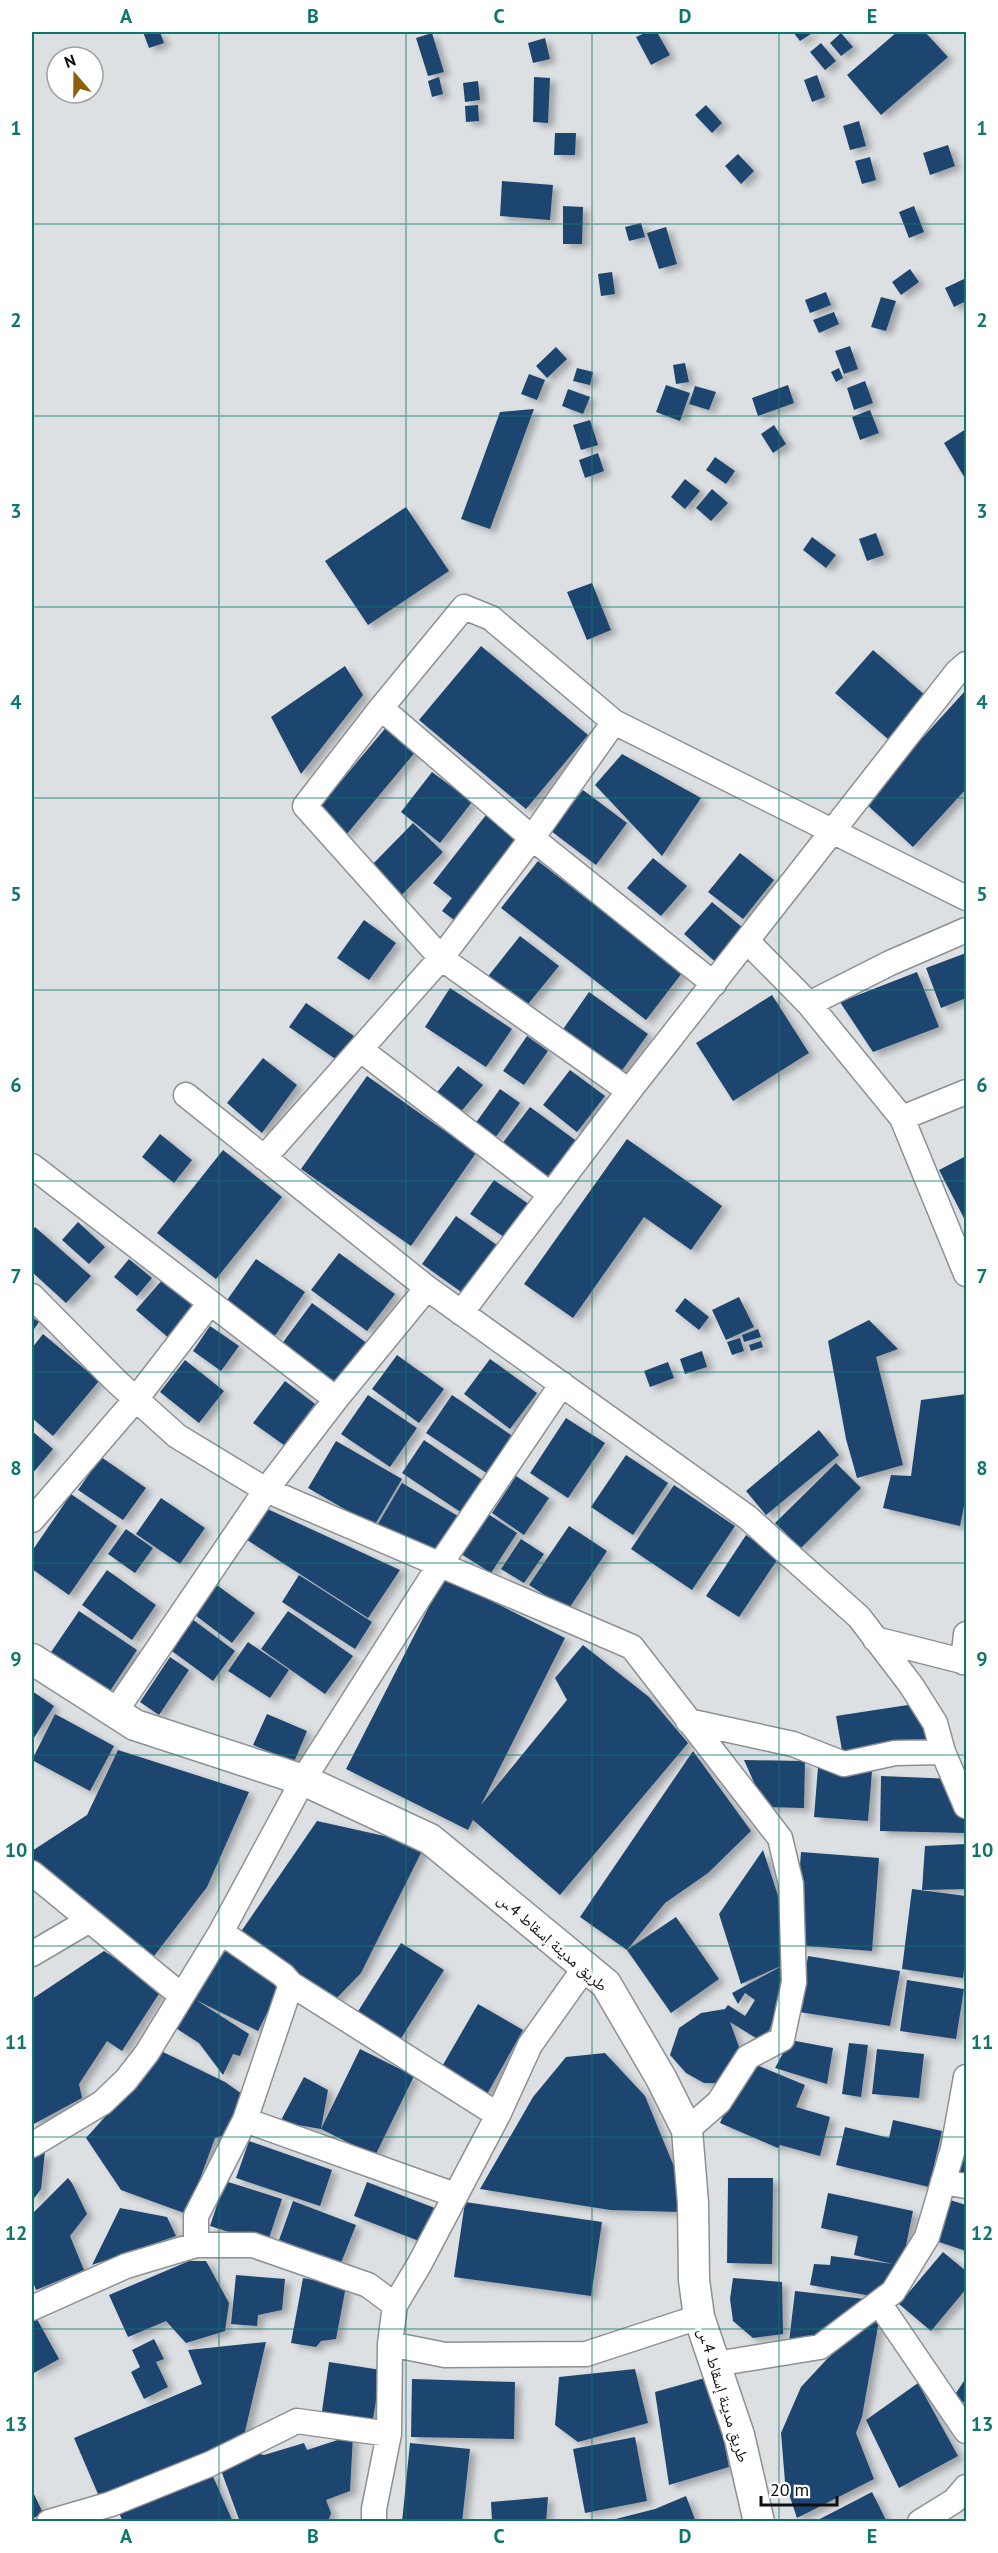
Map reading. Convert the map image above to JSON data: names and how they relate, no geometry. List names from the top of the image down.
{
  "streets": {
    "street": ["طريق مدينة إسقاط 4س"]
  },
  "scale_bar": "20 m",
  "north": "top",
  "grid": {
    "columns": [
      "A",
      "B",
      "C",
      "D",
      "E"
    ],
    "rows": [
      "1",
      "2",
      "3",
      "4",
      "5",
      "6",
      "7",
      "8",
      "9",
      "10",
      "11",
      "12",
      "13"
    ]
  }
}
